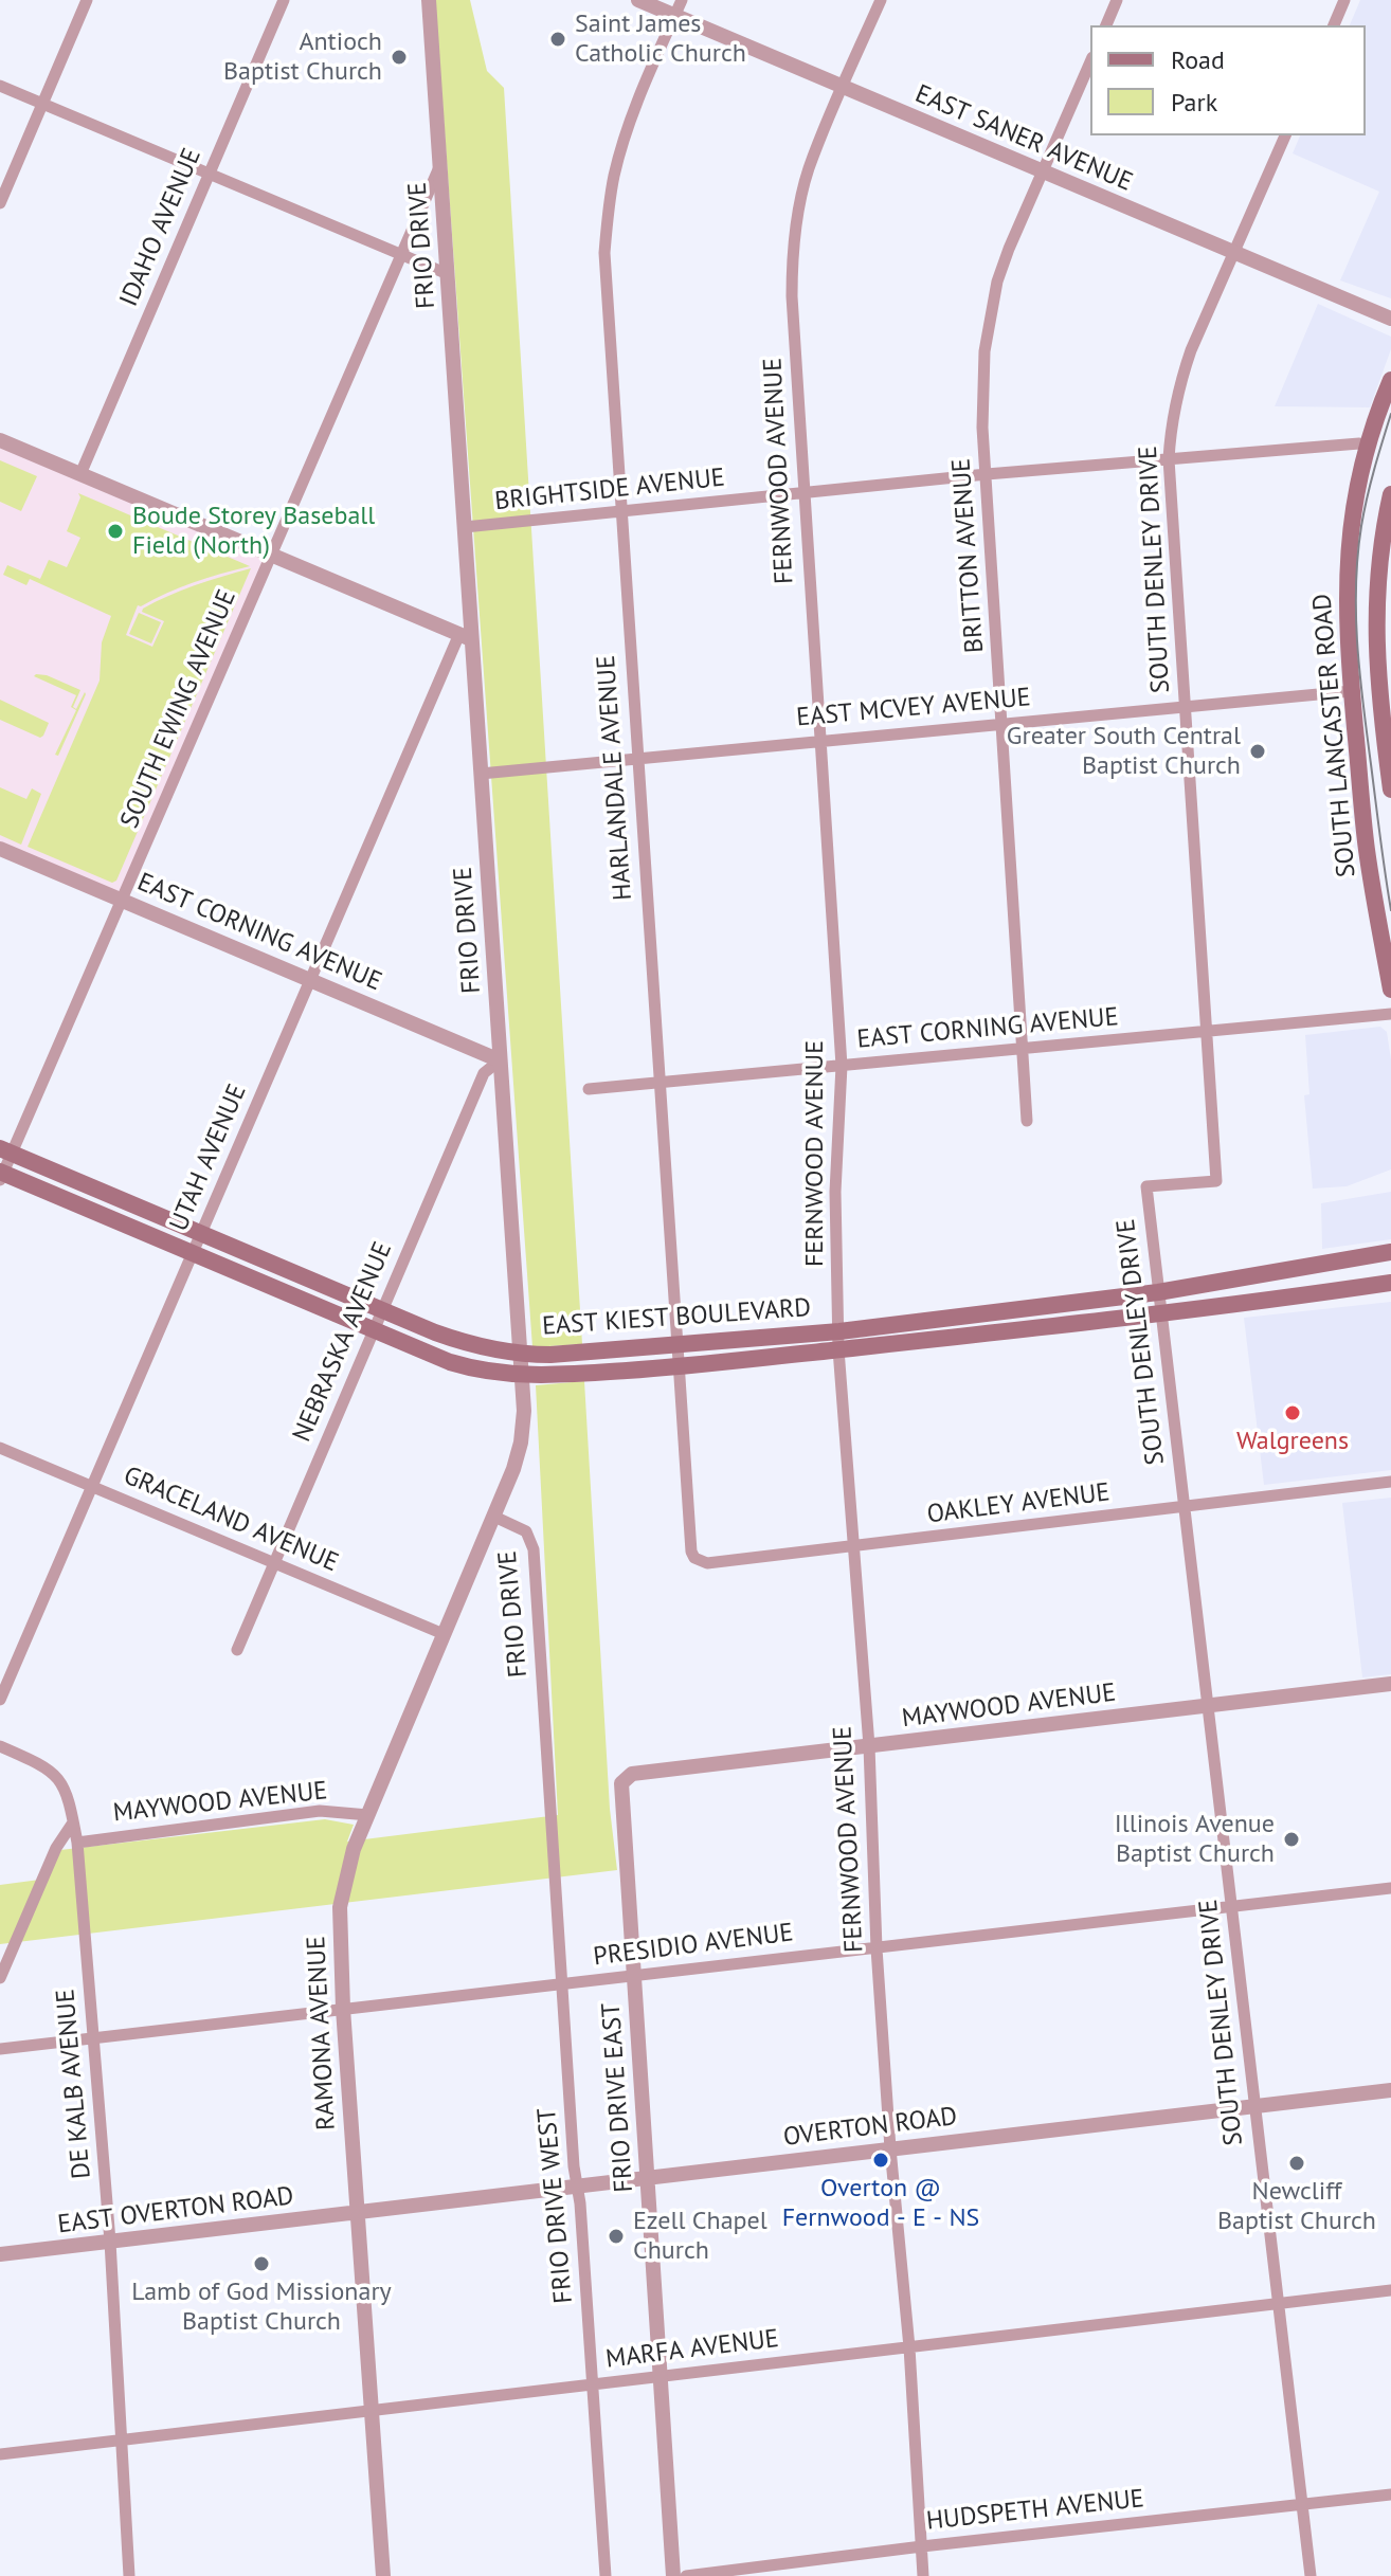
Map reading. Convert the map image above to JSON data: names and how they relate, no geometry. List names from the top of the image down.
{
  "streets": {
    "main road": ["SOUTH LANCASTER ROAD", "EAST KIEST BOULEVARD"],
    "street": [
      "EAST SANER AVENUE",
      "IDAHO AVENUE",
      "FRIO DRIVE",
      "FERNWOOD AVENUE",
      "BRIGHTSIDE AVENUE",
      "BRITTON AVENUE",
      "SOUTH DENLEY DRIVE",
      "EAST MCVEY AVENUE",
      "SOUTH EWING AVENUE",
      "HARLANDALE AVENUE",
      "EAST CORNING AVENUE",
      "UTAH AVENUE",
      "NEBRASKA AVENUE",
      "OAKLEY AVENUE",
      "GRACELAND AVENUE",
      "MAYWOOD AVENUE",
      "PRESIDIO AVENUE",
      "RAMONA AVENUE",
      "DE KALB AVENUE",
      "FRIO DRIVE EAST",
      "OVERTON ROAD",
      "FRIO DRIVE WEST",
      "EAST OVERTON ROAD",
      "MARFA AVENUE",
      "HUDSPETH AVENUE"
    ]
  },
  "crossings": [
    ["EAST SANER AVENUE", "FERNWOOD AVENUE"],
    ["EAST SANER AVENUE", "BRITTON AVENUE"],
    ["EAST SANER AVENUE", "SOUTH DENLEY DRIVE"],
    ["EAST SANER AVENUE", "HARLANDALE AVENUE"],
    ["FRIO DRIVE", "BRIGHTSIDE AVENUE"],
    ["FRIO DRIVE", "EAST MCVEY AVENUE"],
    ["FRIO DRIVE", "SOUTH EWING AVENUE"],
    ["FRIO DRIVE", "EAST CORNING AVENUE"],
    ["FRIO DRIVE", "UTAH AVENUE"],
    ["FRIO DRIVE", "EAST KIEST BOULEVARD"],
    ["FRIO DRIVE", "NEBRASKA AVENUE"],
    ["FRIO DRIVE", "RAMONA AVENUE"],
    ["FRIO DRIVE", "FRIO DRIVE WEST"],
    ["FERNWOOD AVENUE", "BRIGHTSIDE AVENUE"],
    ["FERNWOOD AVENUE", "EAST MCVEY AVENUE"],
    ["FERNWOOD AVENUE", "EAST CORNING AVENUE"],
    ["FERNWOOD AVENUE", "EAST KIEST BOULEVARD"],
    ["FERNWOOD AVENUE", "OAKLEY AVENUE"],
    ["FERNWOOD AVENUE", "MAYWOOD AVENUE"],
    ["FERNWOOD AVENUE", "PRESIDIO AVENUE"],
    ["FERNWOOD AVENUE", "OVERTON ROAD"],
    ["FERNWOOD AVENUE", "MARFA AVENUE"],
    ["FERNWOOD AVENUE", "HUDSPETH AVENUE"],
    ["BRIGHTSIDE AVENUE", "BRITTON AVENUE"],
    ["BRIGHTSIDE AVENUE", "SOUTH DENLEY DRIVE"],
    ["BRIGHTSIDE AVENUE", "SOUTH LANCASTER ROAD"],
    ["BRIGHTSIDE AVENUE", "HARLANDALE AVENUE"],
    ["BRITTON AVENUE", "EAST MCVEY AVENUE"],
    ["BRITTON AVENUE", "EAST CORNING AVENUE"],
    ["SOUTH DENLEY DRIVE", "EAST MCVEY AVENUE"],
    ["SOUTH DENLEY DRIVE", "EAST CORNING AVENUE"],
    ["SOUTH DENLEY DRIVE", "EAST KIEST BOULEVARD"],
    ["SOUTH DENLEY DRIVE", "OAKLEY AVENUE"],
    ["SOUTH DENLEY DRIVE", "MAYWOOD AVENUE"],
    ["SOUTH DENLEY DRIVE", "PRESIDIO AVENUE"],
    ["SOUTH DENLEY DRIVE", "OVERTON ROAD"],
    ["SOUTH DENLEY DRIVE", "MARFA AVENUE"],
    ["SOUTH DENLEY DRIVE", "HUDSPETH AVENUE"],
    ["EAST MCVEY AVENUE", "SOUTH LANCASTER ROAD"],
    ["EAST MCVEY AVENUE", "HARLANDALE AVENUE"],
    ["SOUTH EWING AVENUE", "EAST CORNING AVENUE"],
    ["SOUTH EWING AVENUE", "EAST KIEST BOULEVARD"],
    ["HARLANDALE AVENUE", "EAST CORNING AVENUE"],
    ["HARLANDALE AVENUE", "EAST KIEST BOULEVARD"],
    ["HARLANDALE AVENUE", "OAKLEY AVENUE"],
    ["EAST CORNING AVENUE", "UTAH AVENUE"],
    ["EAST CORNING AVENUE", "NEBRASKA AVENUE"],
    ["UTAH AVENUE", "EAST KIEST BOULEVARD"],
    ["UTAH AVENUE", "GRACELAND AVENUE"],
    ["EAST KIEST BOULEVARD", "NEBRASKA AVENUE"],
    ["NEBRASKA AVENUE", "GRACELAND AVENUE"],
    ["GRACELAND AVENUE", "RAMONA AVENUE"],
    ["MAYWOOD AVENUE", "RAMONA AVENUE"],
    ["MAYWOOD AVENUE", "DE KALB AVENUE"],
    ["MAYWOOD AVENUE", "FRIO DRIVE EAST"],
    ["PRESIDIO AVENUE", "RAMONA AVENUE"],
    ["PRESIDIO AVENUE", "DE KALB AVENUE"],
    ["PRESIDIO AVENUE", "FRIO DRIVE EAST"],
    ["PRESIDIO AVENUE", "FRIO DRIVE WEST"],
    ["RAMONA AVENUE", "OVERTON ROAD"],
    ["RAMONA AVENUE", "EAST OVERTON ROAD"],
    ["RAMONA AVENUE", "MARFA AVENUE"],
    ["DE KALB AVENUE", "EAST OVERTON ROAD"],
    ["DE KALB AVENUE", "MARFA AVENUE"],
    ["FRIO DRIVE EAST", "OVERTON ROAD"],
    ["FRIO DRIVE EAST", "MARFA AVENUE"],
    ["OVERTON ROAD", "FRIO DRIVE WEST"],
    ["OVERTON ROAD", "EAST OVERTON ROAD"],
    ["FRIO DRIVE WEST", "MARFA AVENUE"]
  ],
  "places": [
    "Saint James Catholic Church",
    "Antioch Baptist Church",
    "Boude Storey Baseball Field (North)",
    "Greater South Central Baptist Church",
    "Walgreens",
    "Illinois Avenue Baptist Church",
    "Overton @ Fernwood - E - NS",
    "Newcliff Baptist Church",
    "Ezell Chapel Church",
    "Lamb of God Missionary Baptist Church"
  ],
  "legend": ["Road", "Park"]
}
